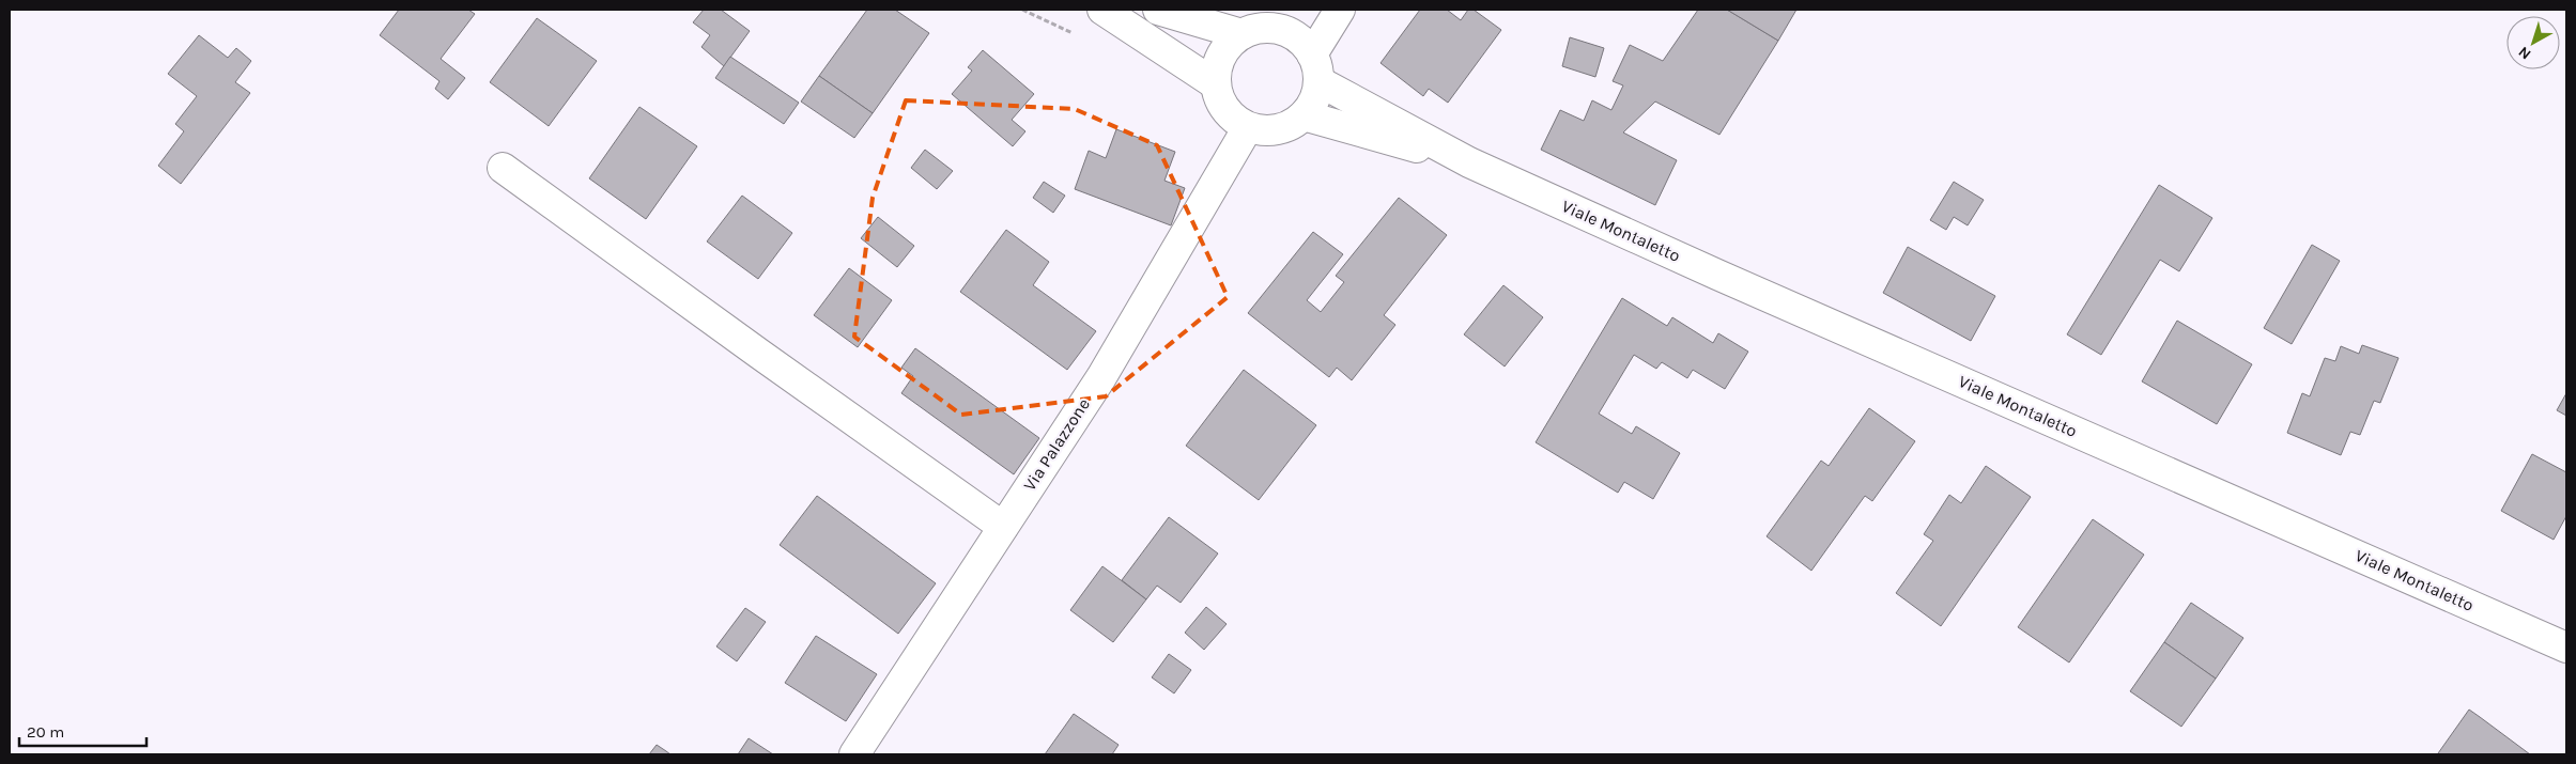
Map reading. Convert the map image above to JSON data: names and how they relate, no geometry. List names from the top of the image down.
{
  "streets": {
    "street": ["Viale Montaletto", "Via Palazzone"]
  },
  "crossings": [
    ["Viale Montaletto", "Via Palazzone"]
  ],
  "scale_bar": "20 m",
  "north": "bottom left"
}
